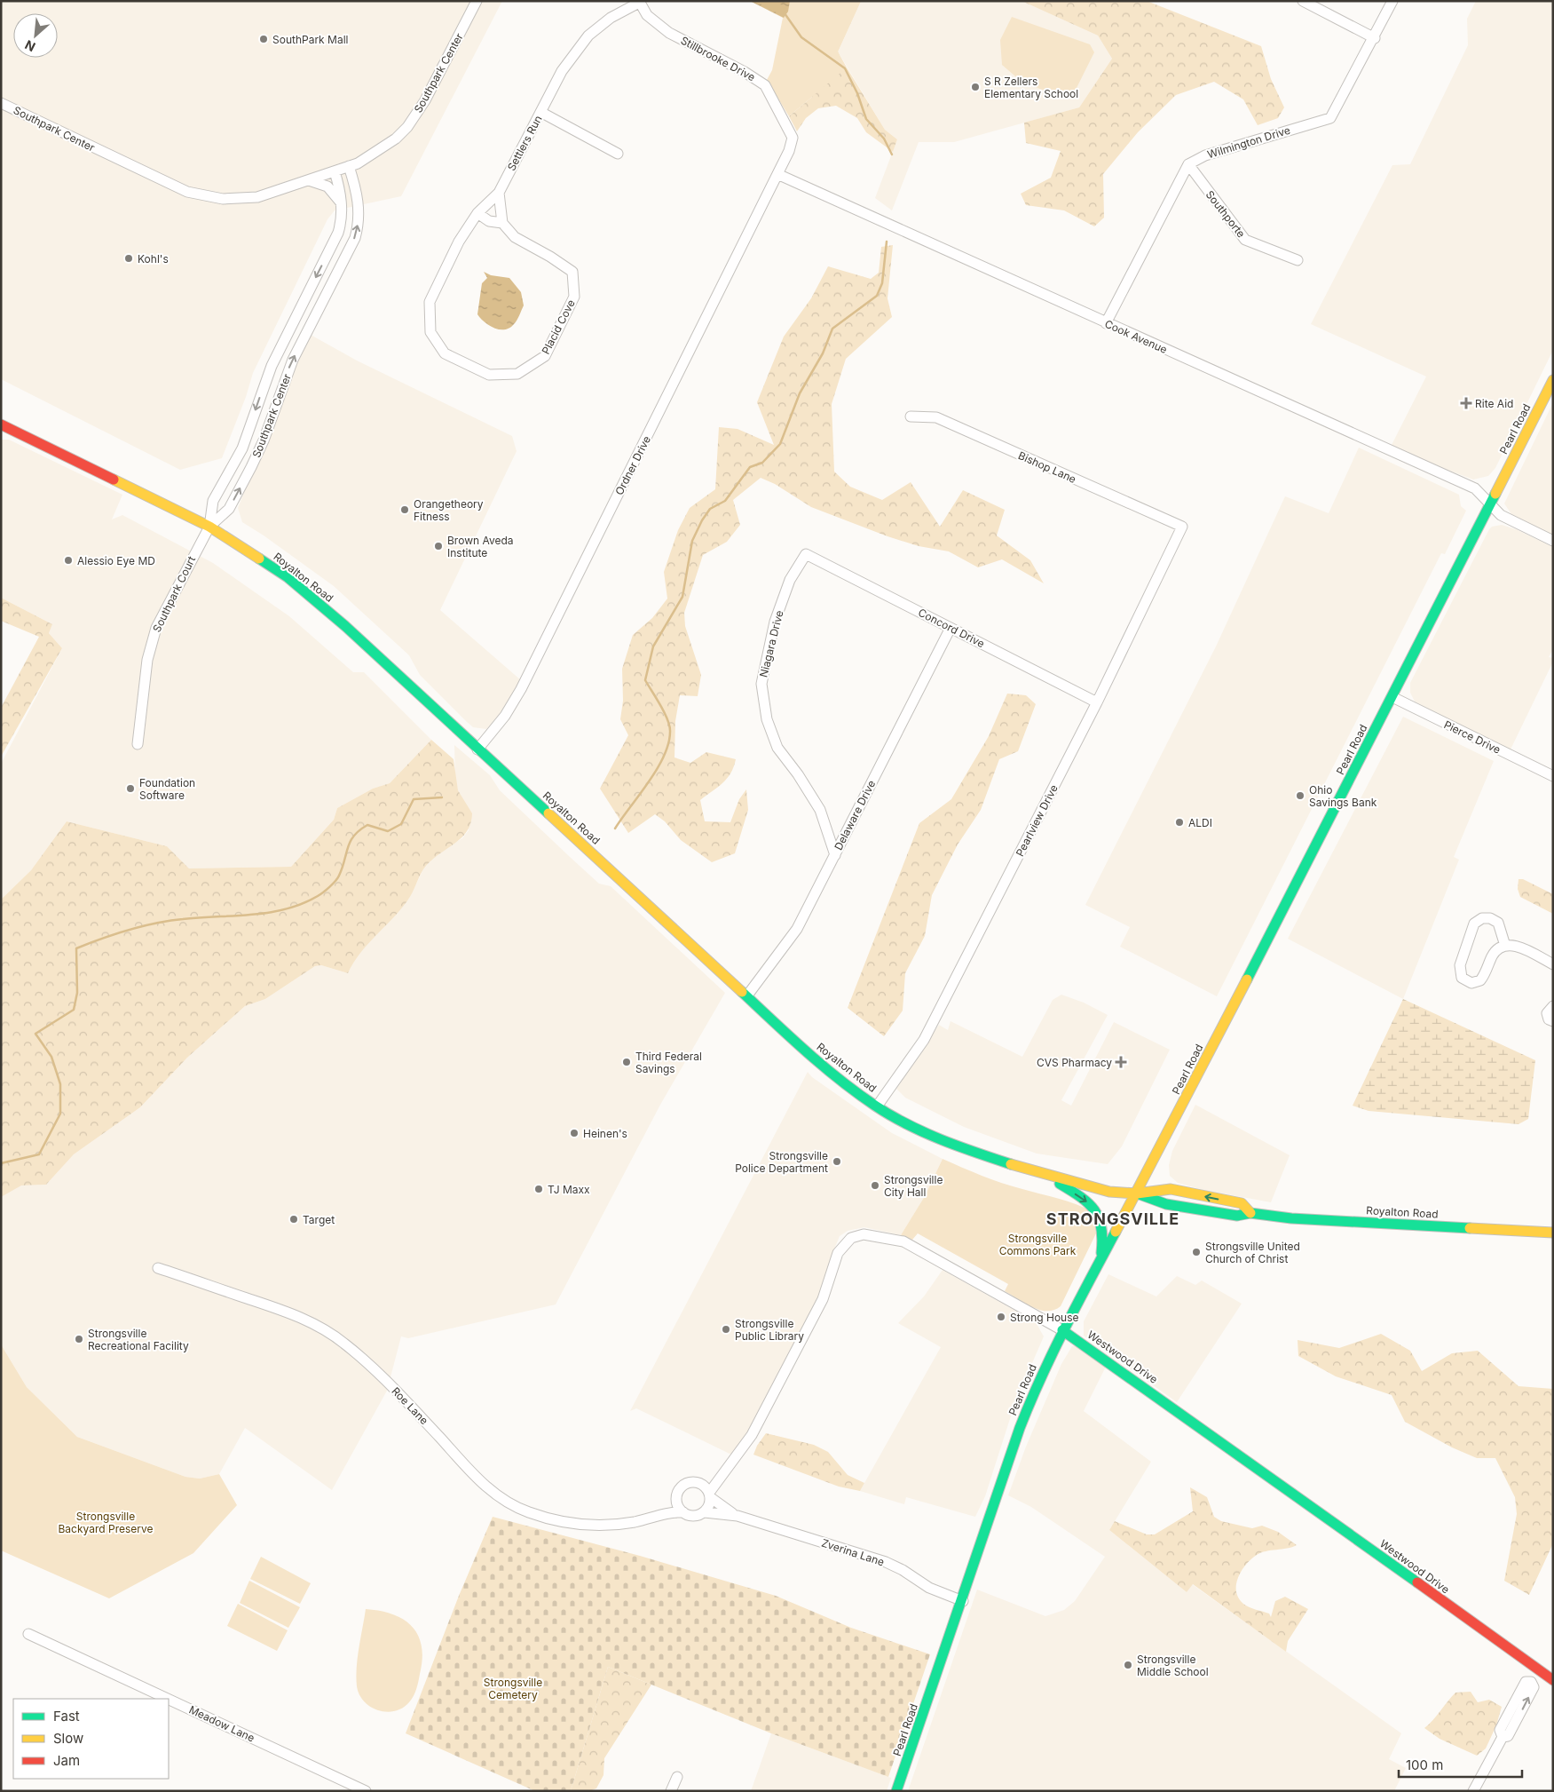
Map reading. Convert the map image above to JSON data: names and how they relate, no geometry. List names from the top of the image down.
{
  "streets": {
    "main road": ["Pearl Road", "Royalton Road", "Westwood Drive"],
    "street": [
      "Stillbrooke Drive",
      "Southpark Center",
      "Wilmington Drive",
      "Settlers Run",
      "Southporte",
      "Placid Cove",
      "Cook Avenue",
      "Ordner Drive",
      "Bishop Lane",
      "Southpark Court",
      "Concord Drive",
      "Niagara Drive",
      "Pierce Drive",
      "Delaware Drive",
      "Pearlview Drive",
      "Roe Lane",
      "Zverina Lane",
      "Meadow Lane"
    ]
  },
  "crossings": [
    ["Stillbrooke Drive", "Settlers Run"],
    ["Stillbrooke Drive", "Cook Avenue"],
    ["Stillbrooke Drive", "Ordner Drive"],
    ["Southpark Center", "Royalton Road"],
    ["Southpark Center", "Southpark Court"],
    ["Wilmington Drive", "Southporte"],
    ["Settlers Run", "Placid Cove"],
    ["Cook Avenue", "Pearl Road"],
    ["Cook Avenue", "Ordner Drive"],
    ["Pearl Road", "Royalton Road"],
    ["Pearl Road", "Pierce Drive"],
    ["Pearl Road", "Westwood Drive"],
    ["Pearl Road", "Zverina Lane"],
    ["Ordner Drive", "Royalton Road"],
    ["Bishop Lane", "Pearlview Drive"],
    ["Royalton Road", "Southpark Court"],
    ["Royalton Road", "Delaware Drive"],
    ["Royalton Road", "Pearlview Drive"],
    ["Concord Drive", "Niagara Drive"],
    ["Concord Drive", "Delaware Drive"],
    ["Concord Drive", "Pearlview Drive"],
    ["Niagara Drive", "Delaware Drive"],
    ["Westwood Drive", "Roe Lane"],
    ["Westwood Drive", "Zverina Lane"],
    ["Roe Lane", "Zverina Lane"]
  ],
  "districts": ["STRONGSVILLE"],
  "parks": ["Strongsville Commons Park", "Strongsville Backyard Preserve", "Strongsville Cemetery"],
  "places": {
    "other": [
      "SouthPark Mall",
      "S R Zellers Elementary School",
      "Kohl's",
      "Orangetheory Fitness",
      "Brown Aveda Institute",
      "Alessio Eye MD",
      "Foundation Software",
      "Ohio Savings Bank",
      "ALDI",
      "Third Federal Savings",
      "Heinen's",
      "Strongsville Police Department",
      "Strongsville City Hall",
      "TJ Maxx",
      "Target",
      "Strongsville United Church of Christ",
      "Strong House",
      "Strongsville Public Library",
      "Strongsville Recreational Facility",
      "Strongsville Middle School"
    ],
    "health": ["Rite Aid", "CVS Pharmacy"]
  },
  "legend": ["Fast", "Slow", "Jam"],
  "scale_bar": "100 m",
  "north": "bottom left"
}
